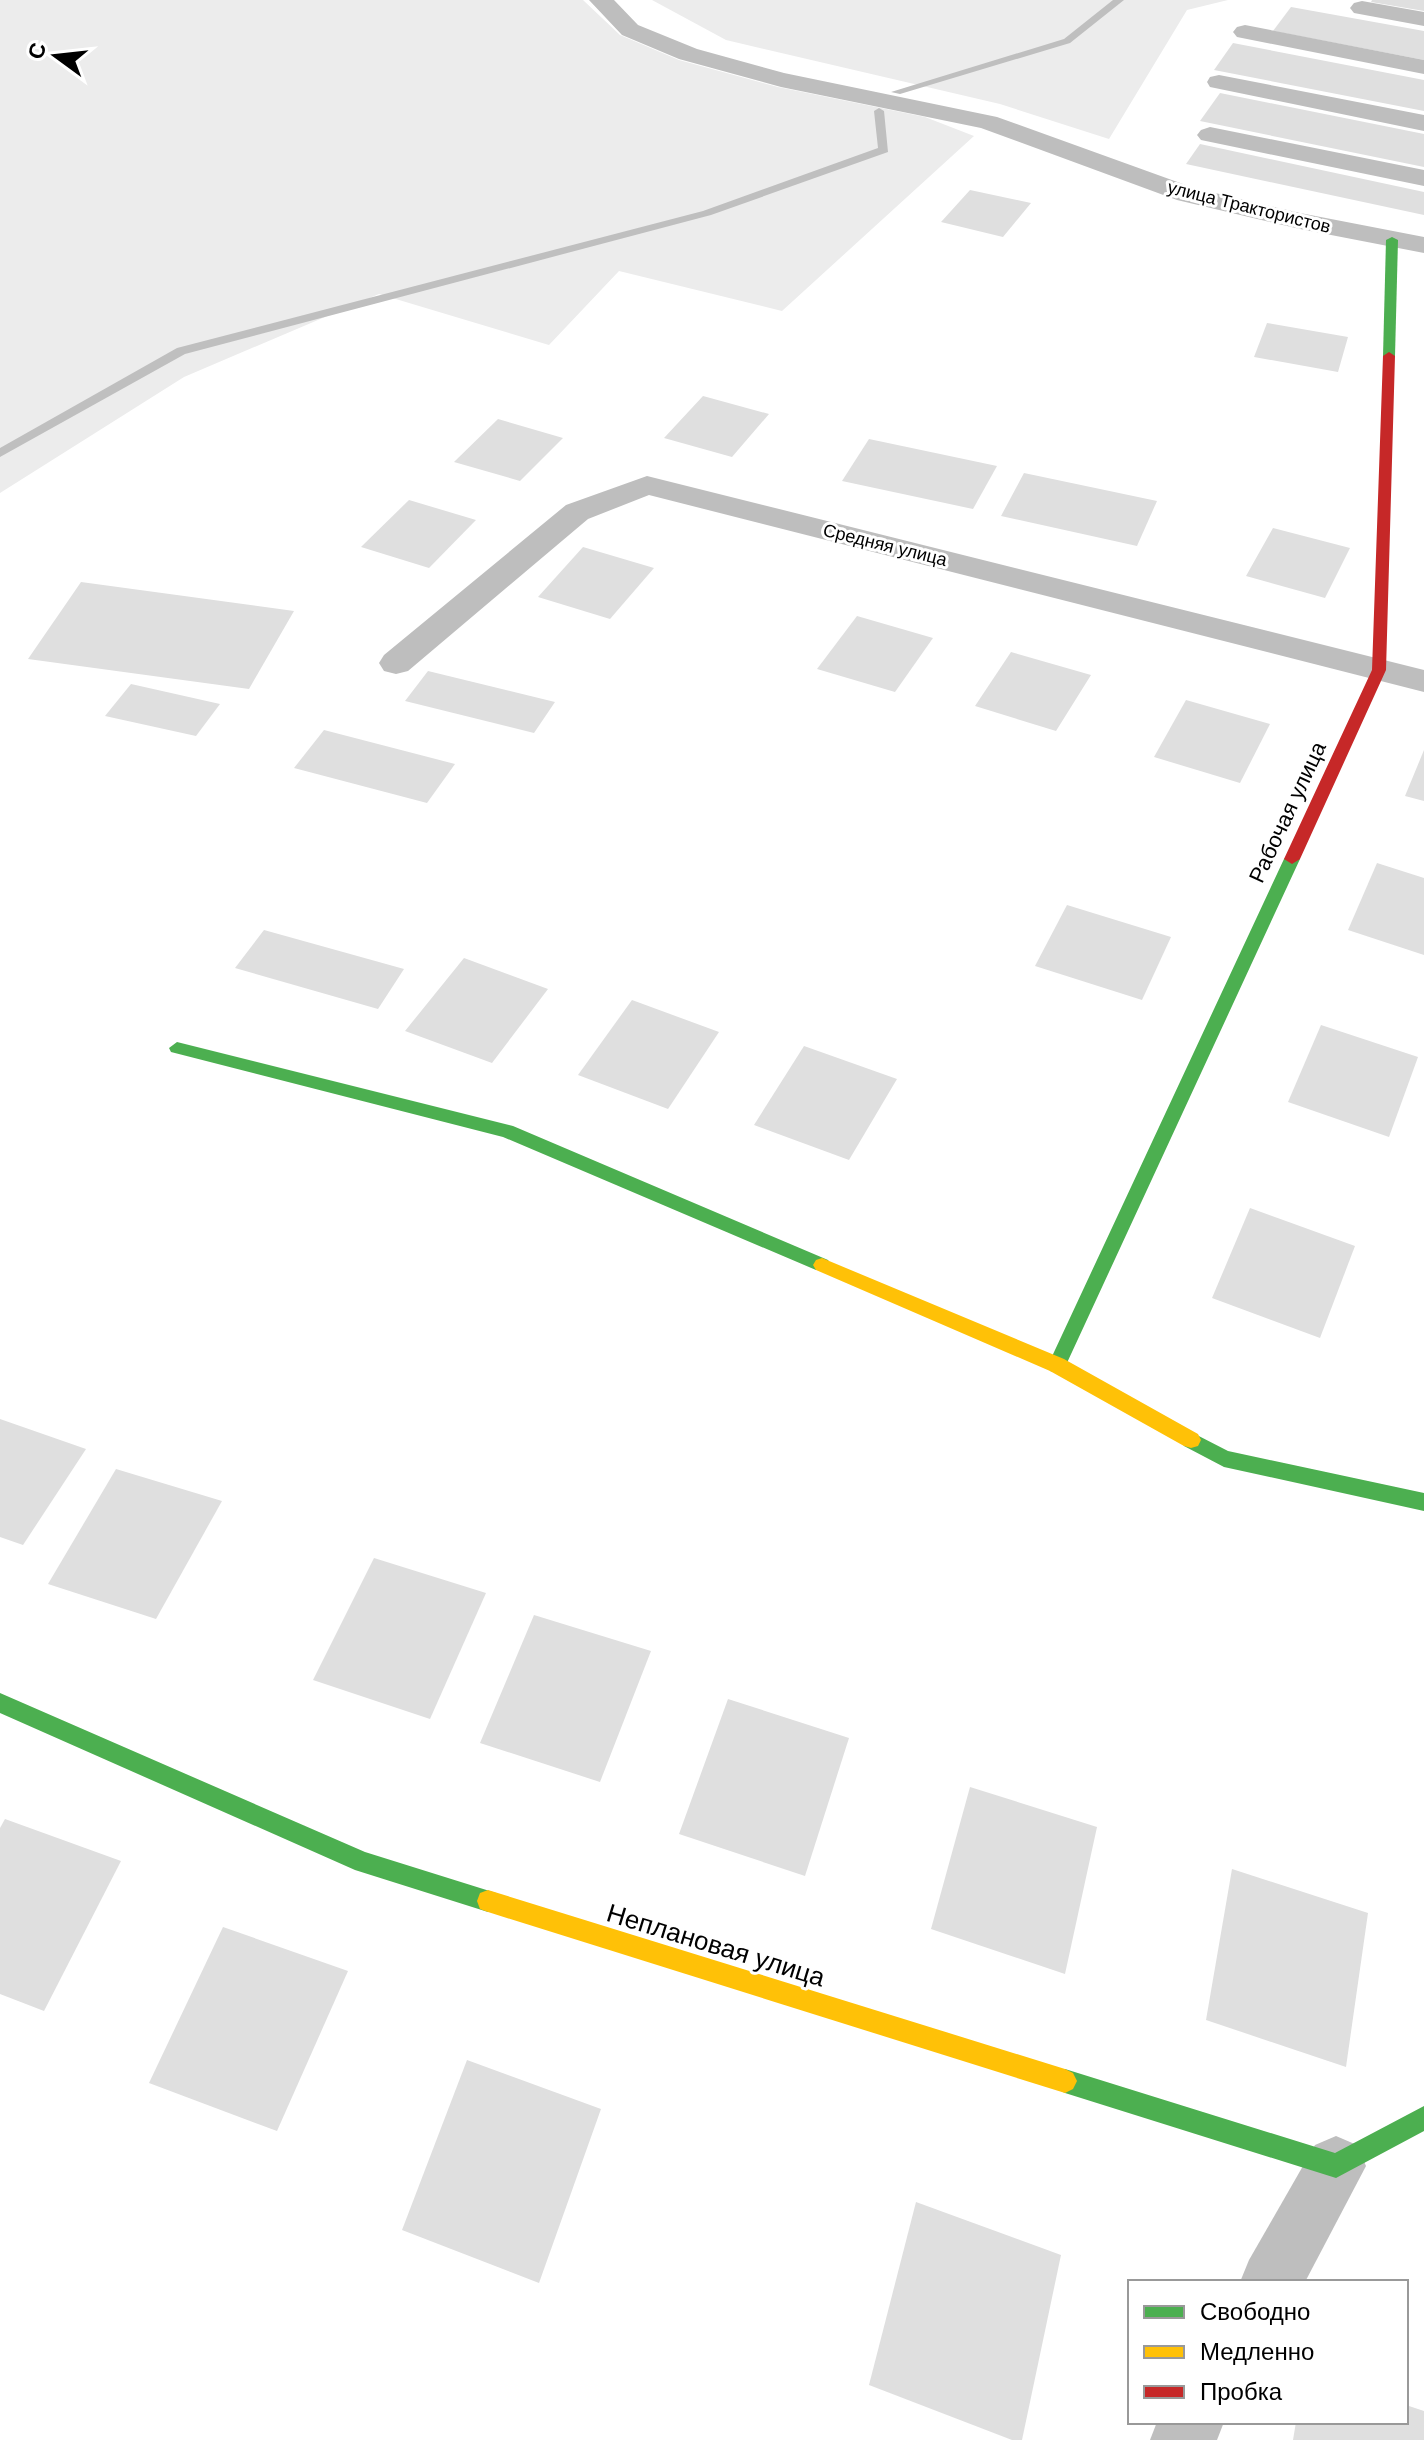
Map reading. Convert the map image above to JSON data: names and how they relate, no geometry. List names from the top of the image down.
{
  "streets": {
    "street": [
      "улица Трактористов",
      "Средняя улица",
      "Рабочая улица",
      "Неплановая улица"
    ]
  },
  "crossings": [
    ["улица Трактористов", "Рабочая улица"],
    ["Средняя улица", "Рабочая улица"]
  ],
  "legend": ["Свободно", "Медленно", "Пробка"],
  "north": "left"
}
